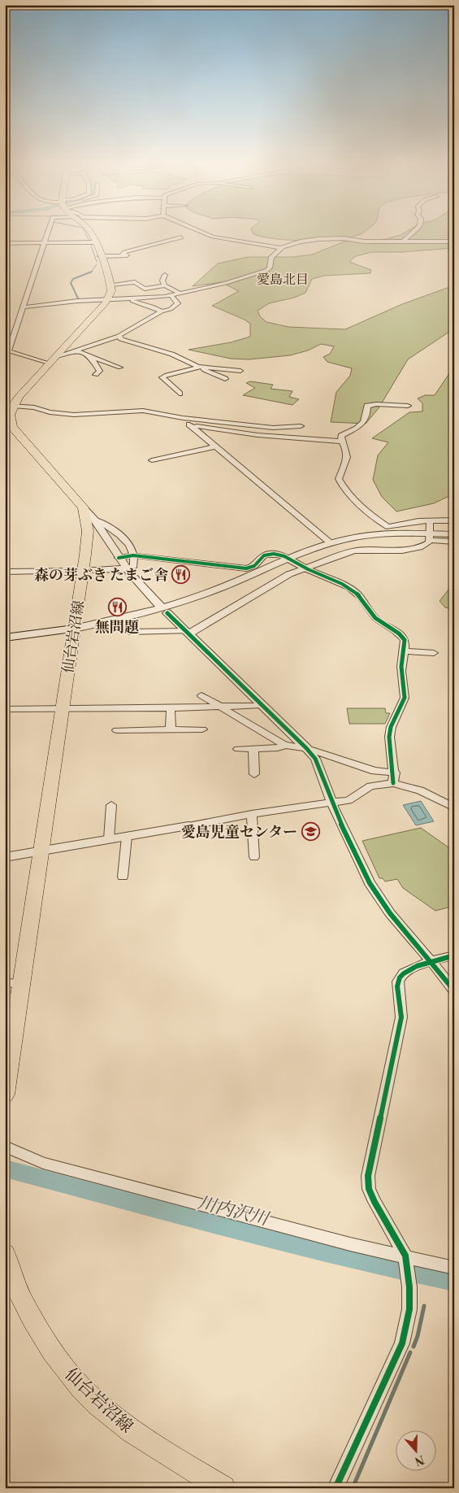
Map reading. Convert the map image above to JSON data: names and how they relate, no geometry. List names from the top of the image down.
{
  "streets": {
    "main road": ["仙台岩沼線"]
  },
  "districts": ["愛島北目"],
  "water": ["川内沢川"],
  "places": {
    "restaurant": ["森の芽ぶき たまご舎", "無問題"],
    "school or university": ["愛島児童センター"]
  },
  "north": "bottom"
}
